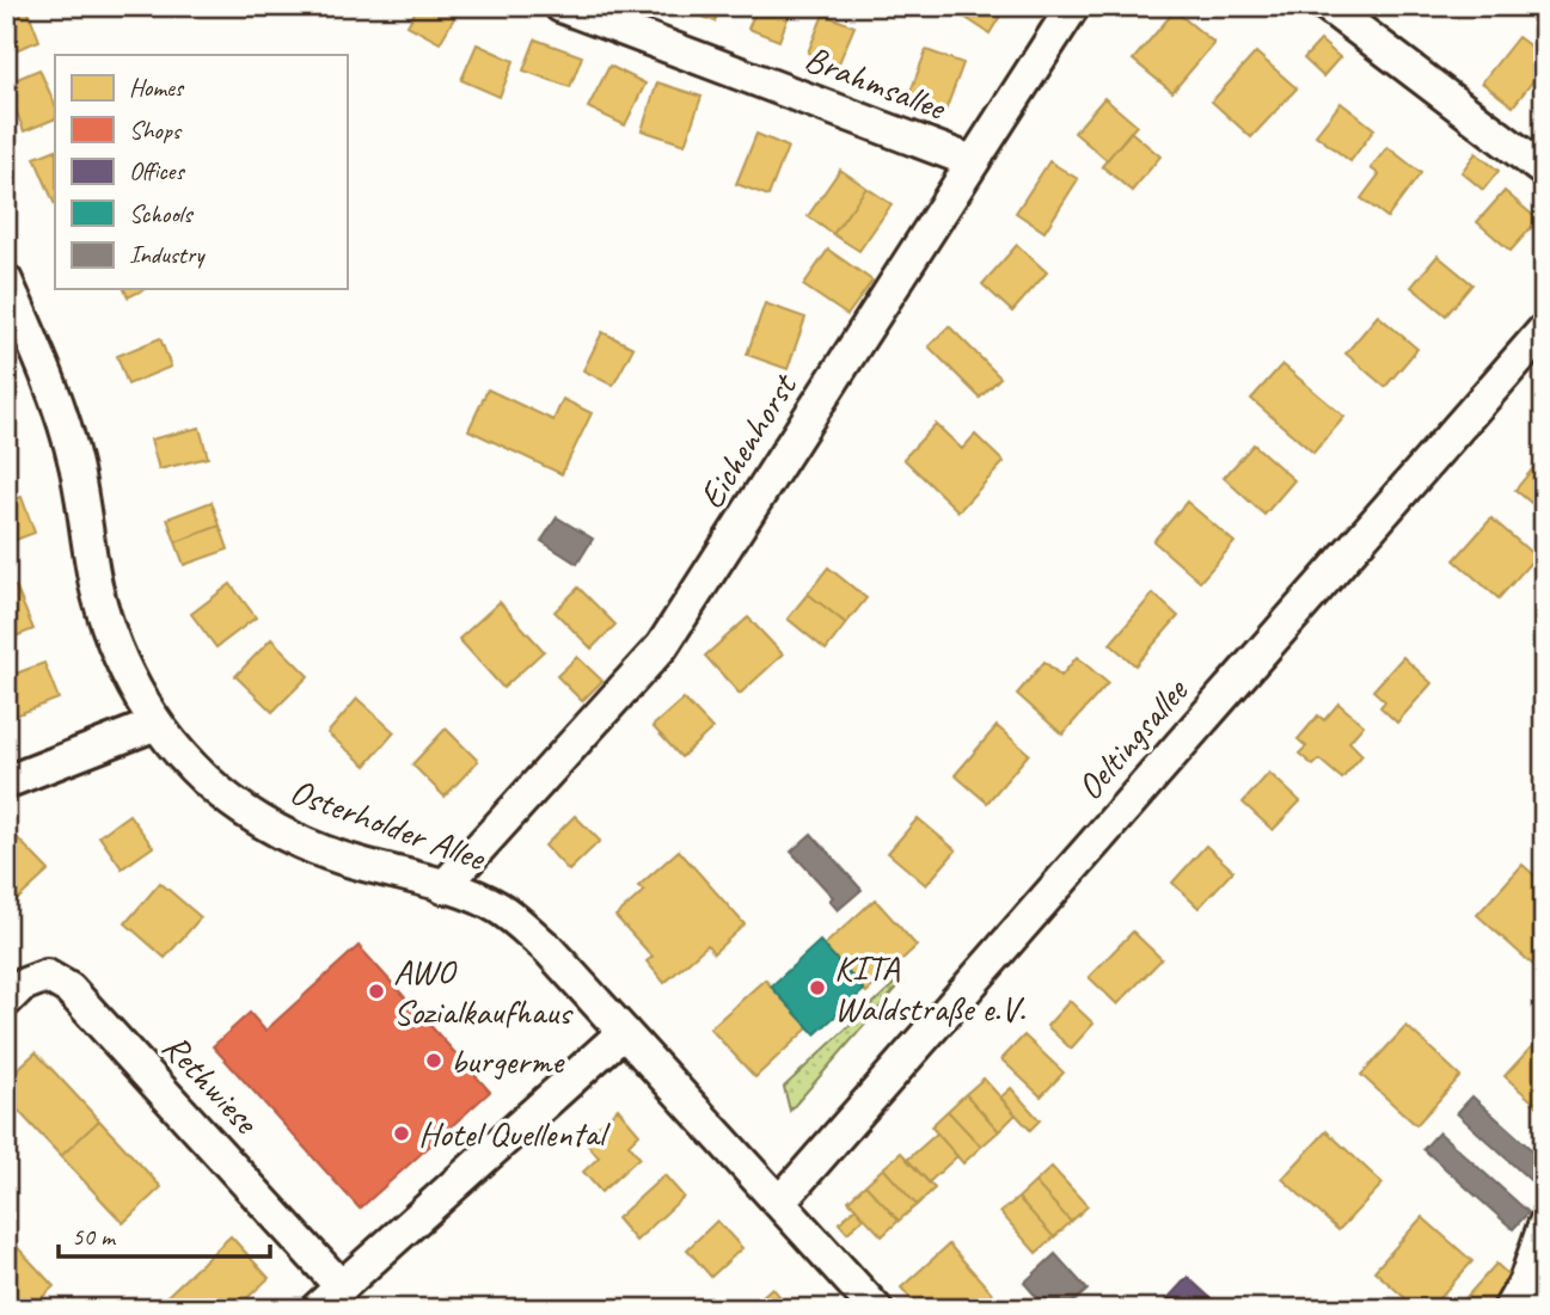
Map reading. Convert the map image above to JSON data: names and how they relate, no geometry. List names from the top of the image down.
{
  "streets": {
    "street": [
      "Brahmsallee",
      "Eichenhorst",
      "Oeltingsallee",
      "Osterholder Allee",
      "Rethwiese"
    ]
  },
  "crossings": [
    ["Brahmsallee", "Eichenhorst"],
    ["Eichenhorst", "Osterholder Allee"],
    ["Oeltingsallee", "Osterholder Allee"]
  ],
  "places": [
    "KITA Waldstraße e.V.",
    "AWO Sozialkaufhaus",
    "burgerme",
    "Hotel Quellental"
  ],
  "legend": [
    "Homes",
    "Shops",
    "Offices",
    "Schools",
    "Industry"
  ],
  "scale_bar": "50 m"
}
